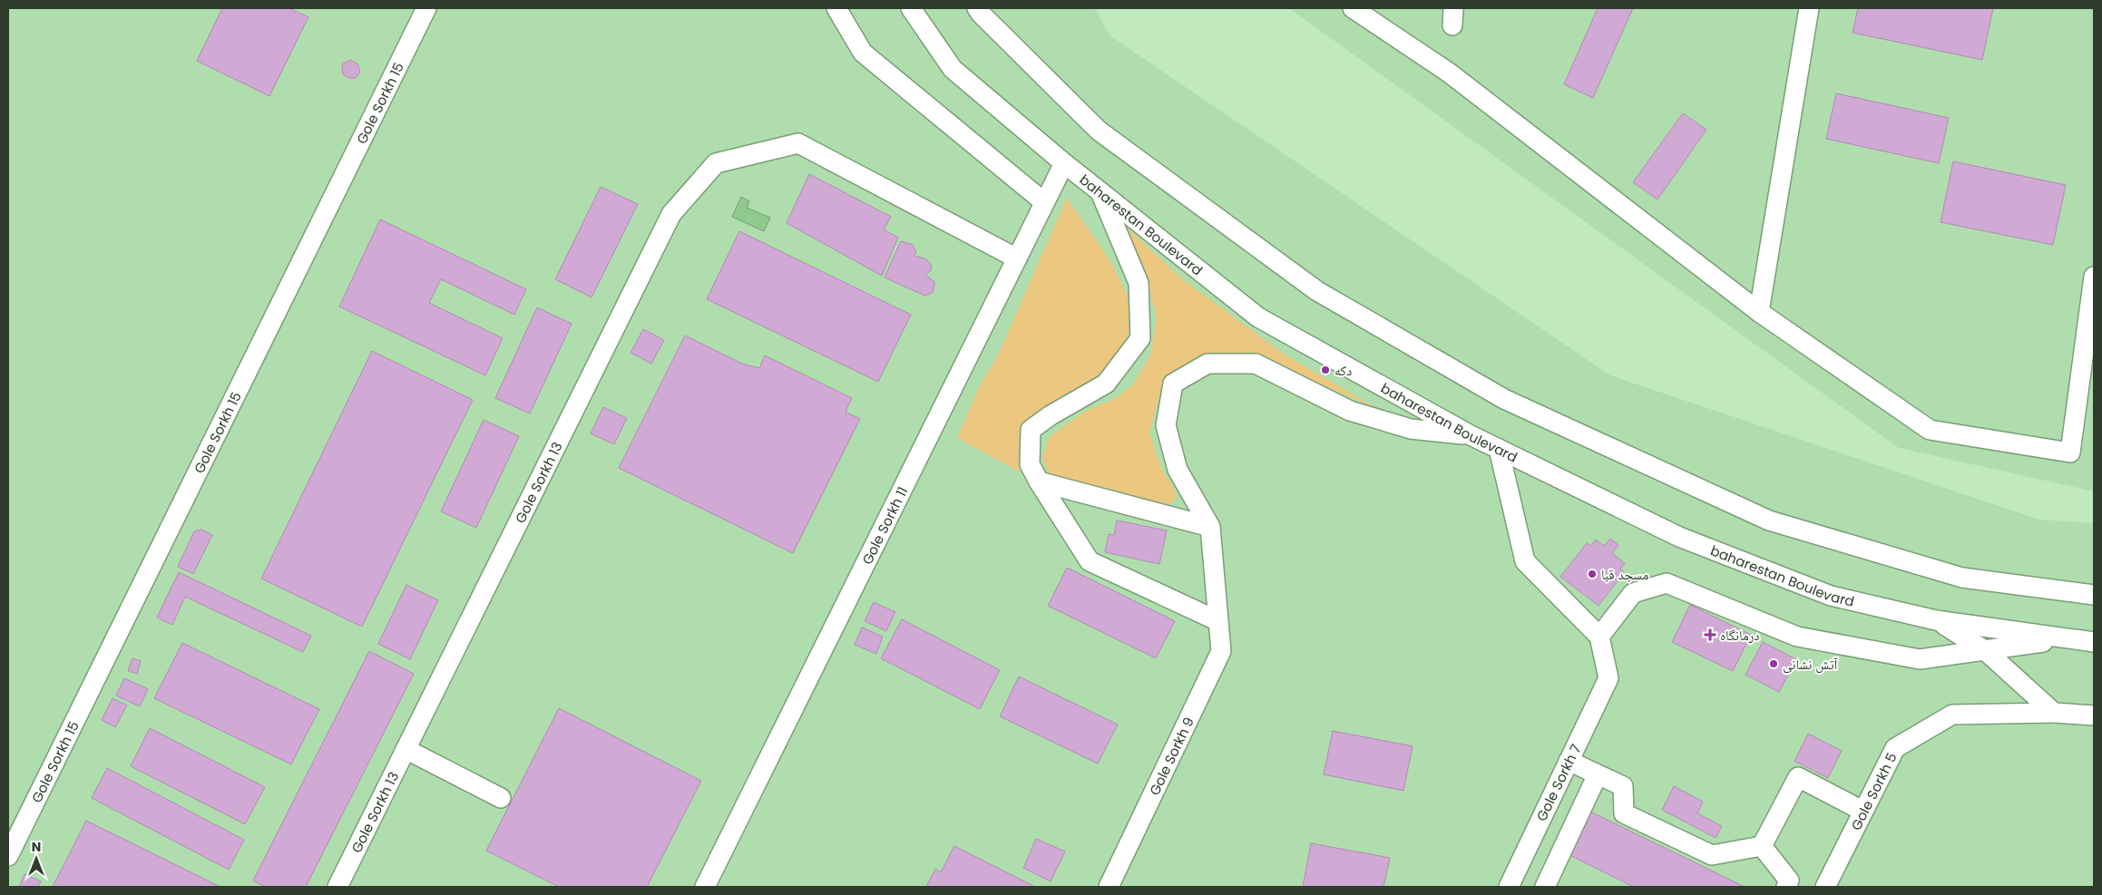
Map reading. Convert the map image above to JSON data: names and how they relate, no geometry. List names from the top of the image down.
{
  "streets": {
    "street": [
      "Gole Sorkh 15",
      "baharestan Boulevard",
      "Gole Sorkh 13",
      "Gole Sorkh 11",
      "Gole Sorkh 9",
      "Gole Sorkh 7",
      "Gole Sorkh 5"
    ]
  },
  "crossings": [
    ["baharestan Boulevard", "Gole Sorkh 11"],
    ["Gole Sorkh 13", "Gole Sorkh 11"]
  ],
  "places": {
    "other": ["دکه", "مسجد قبا", "آتش نشانی"],
    "health": ["درمانگاه"]
  },
  "north": "top"
}
